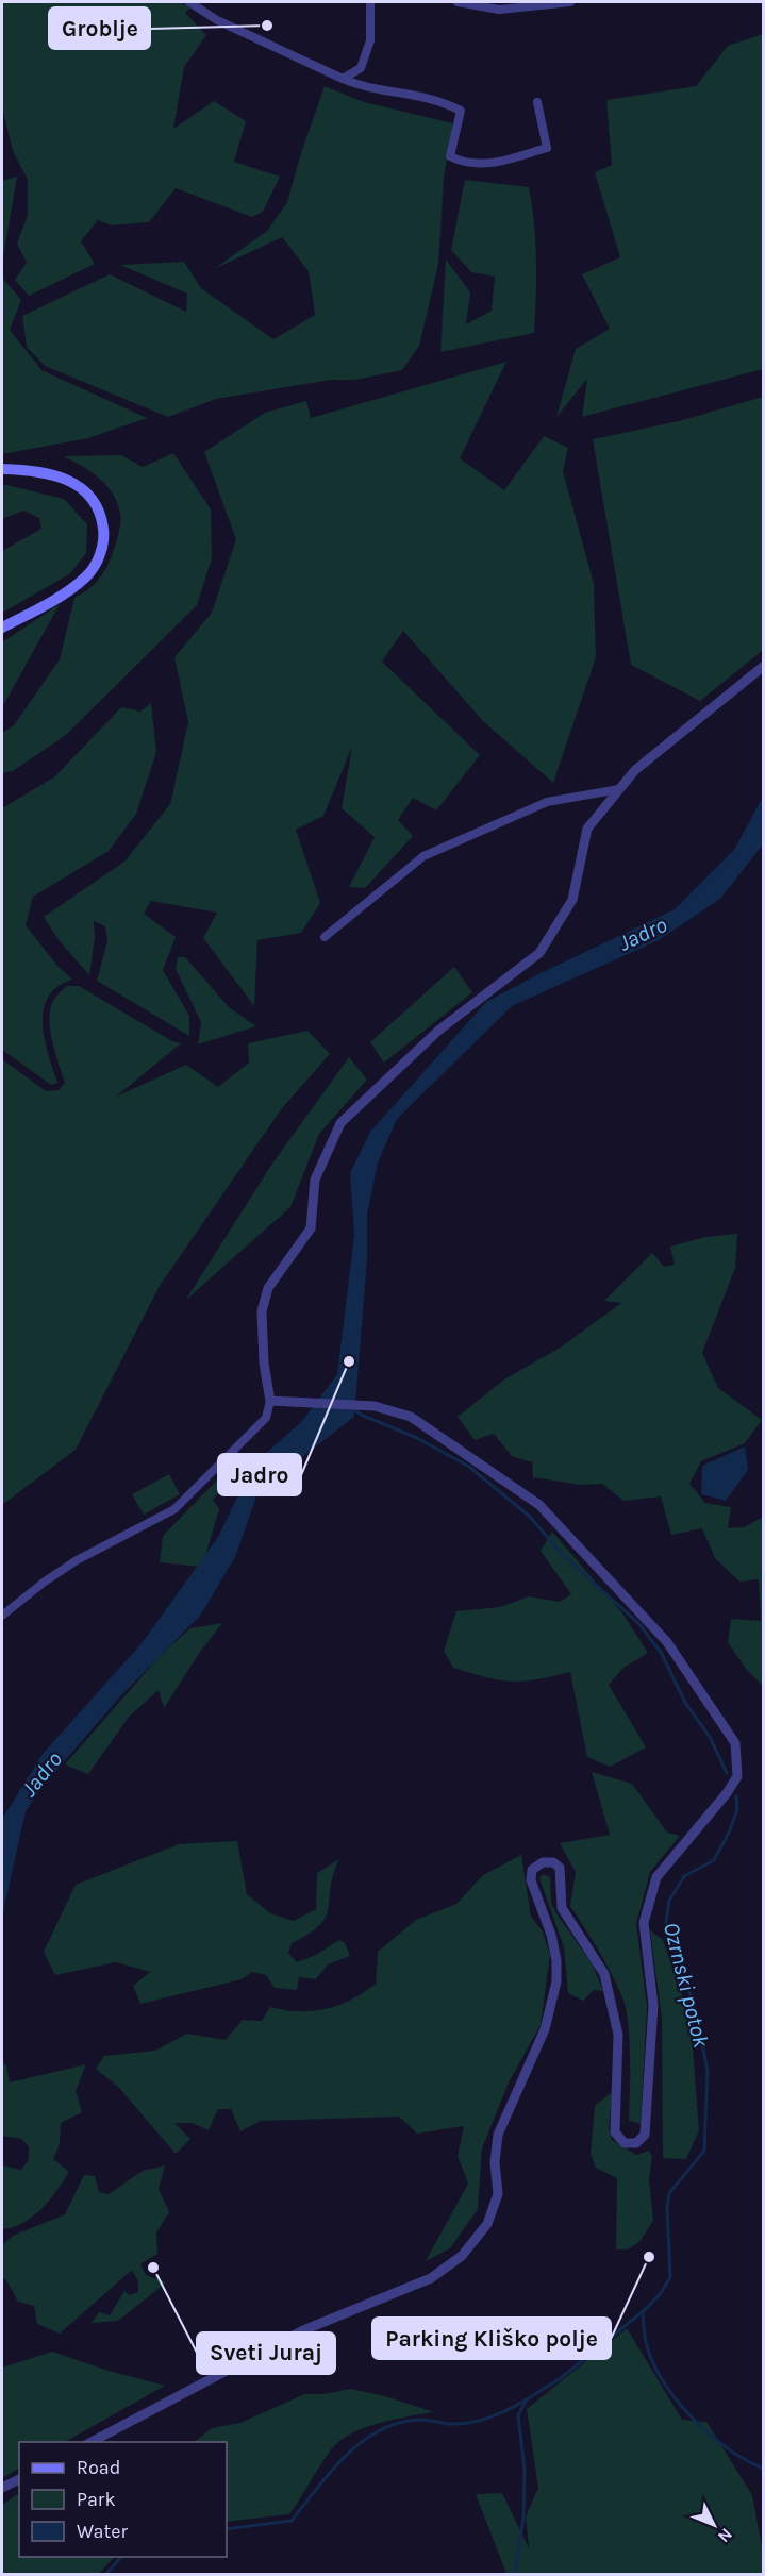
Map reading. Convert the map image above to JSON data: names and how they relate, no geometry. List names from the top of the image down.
{
  "water": ["Jadro", "Ozrnski potok"],
  "places": [
    "Groblje",
    "Jadro",
    "Parking Kliško polje",
    "Sveti Juraj"
  ],
  "legend": ["Road", "Park", "Water"],
  "north": "bottom right"
}
